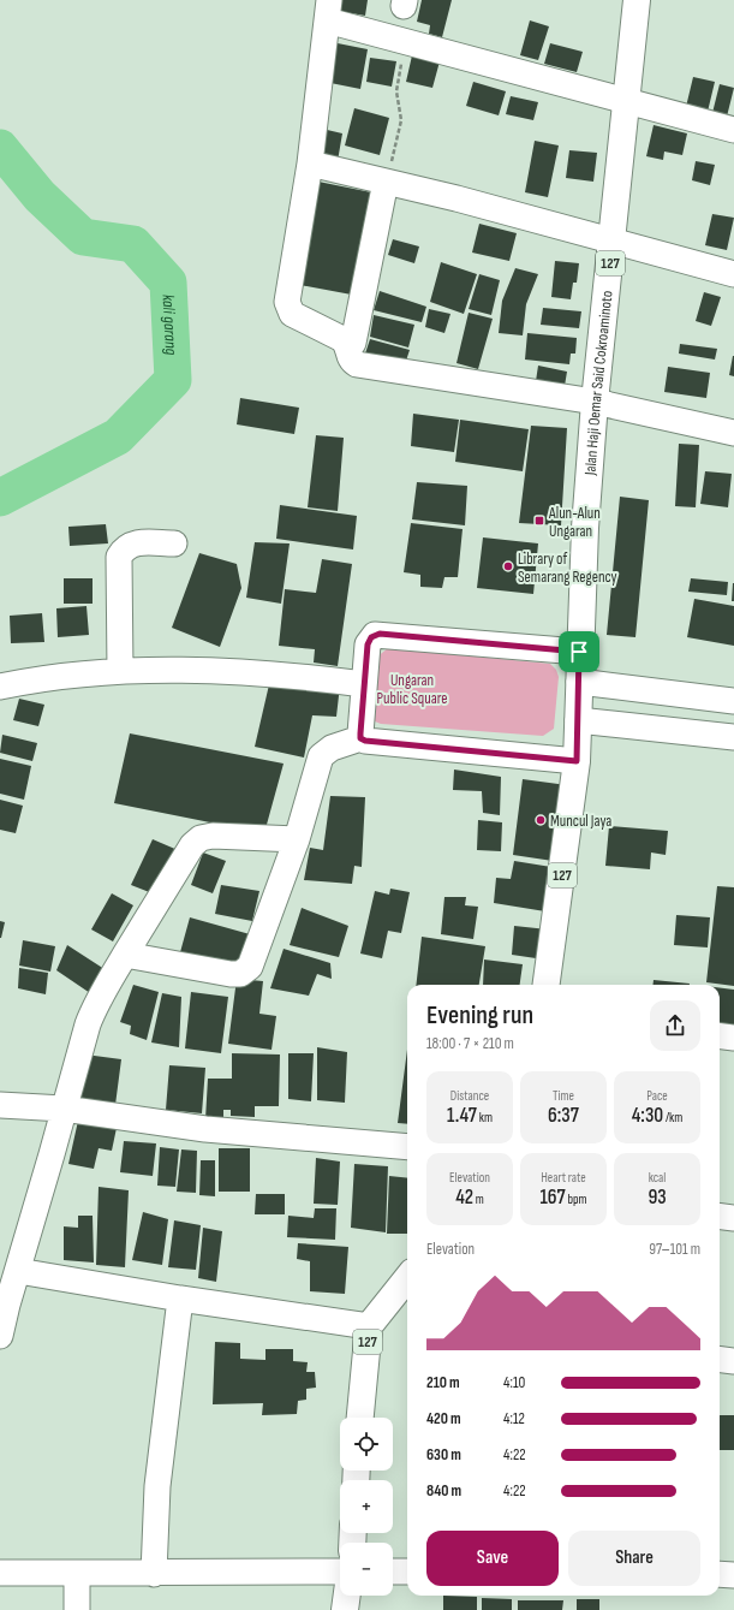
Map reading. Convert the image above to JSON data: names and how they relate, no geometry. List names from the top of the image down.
{
  "streets": {
    "main road": ["127", "Jalan Haji Oemar Said Cokroaminoto"]
  },
  "crossings": [
    ["127", "Jalan Haji Oemar Said Cokroaminoto"]
  ],
  "water": ["kali garang"],
  "parks": ["Ungaran Public Square"],
  "places": {
    "transit": ["Alun-Alun Ungaran"],
    "other": ["Library of Semarang Regency", "Muncul Jaya"]
  },
  "page": {
    "heading": ["Evening run", "18:00 · 7 × 210 m"],
    "stats": [
      ["Distance", "1.47 km"],
      ["Time", "6:37"],
      ["Pace", "4:30 /km"],
      ["Elevation", "42 m"],
      ["Heart rate", "167 bpm"],
      ["kcal", "93"]
    ],
    "chart": ["Elevation", "97–101 m"],
    "list": [
      {
        "name": "210 m",
        "note": "4:10"
      },
      {
        "name": "420 m",
        "note": "4:12"
      },
      {
        "name": "630 m",
        "note": "4:22"
      },
      {
        "name": "840 m",
        "note": "4:22"
      }
    ],
    "map_buttons": ["+", "−"],
    "buttons": ["Save", "Share"]
  }
}
